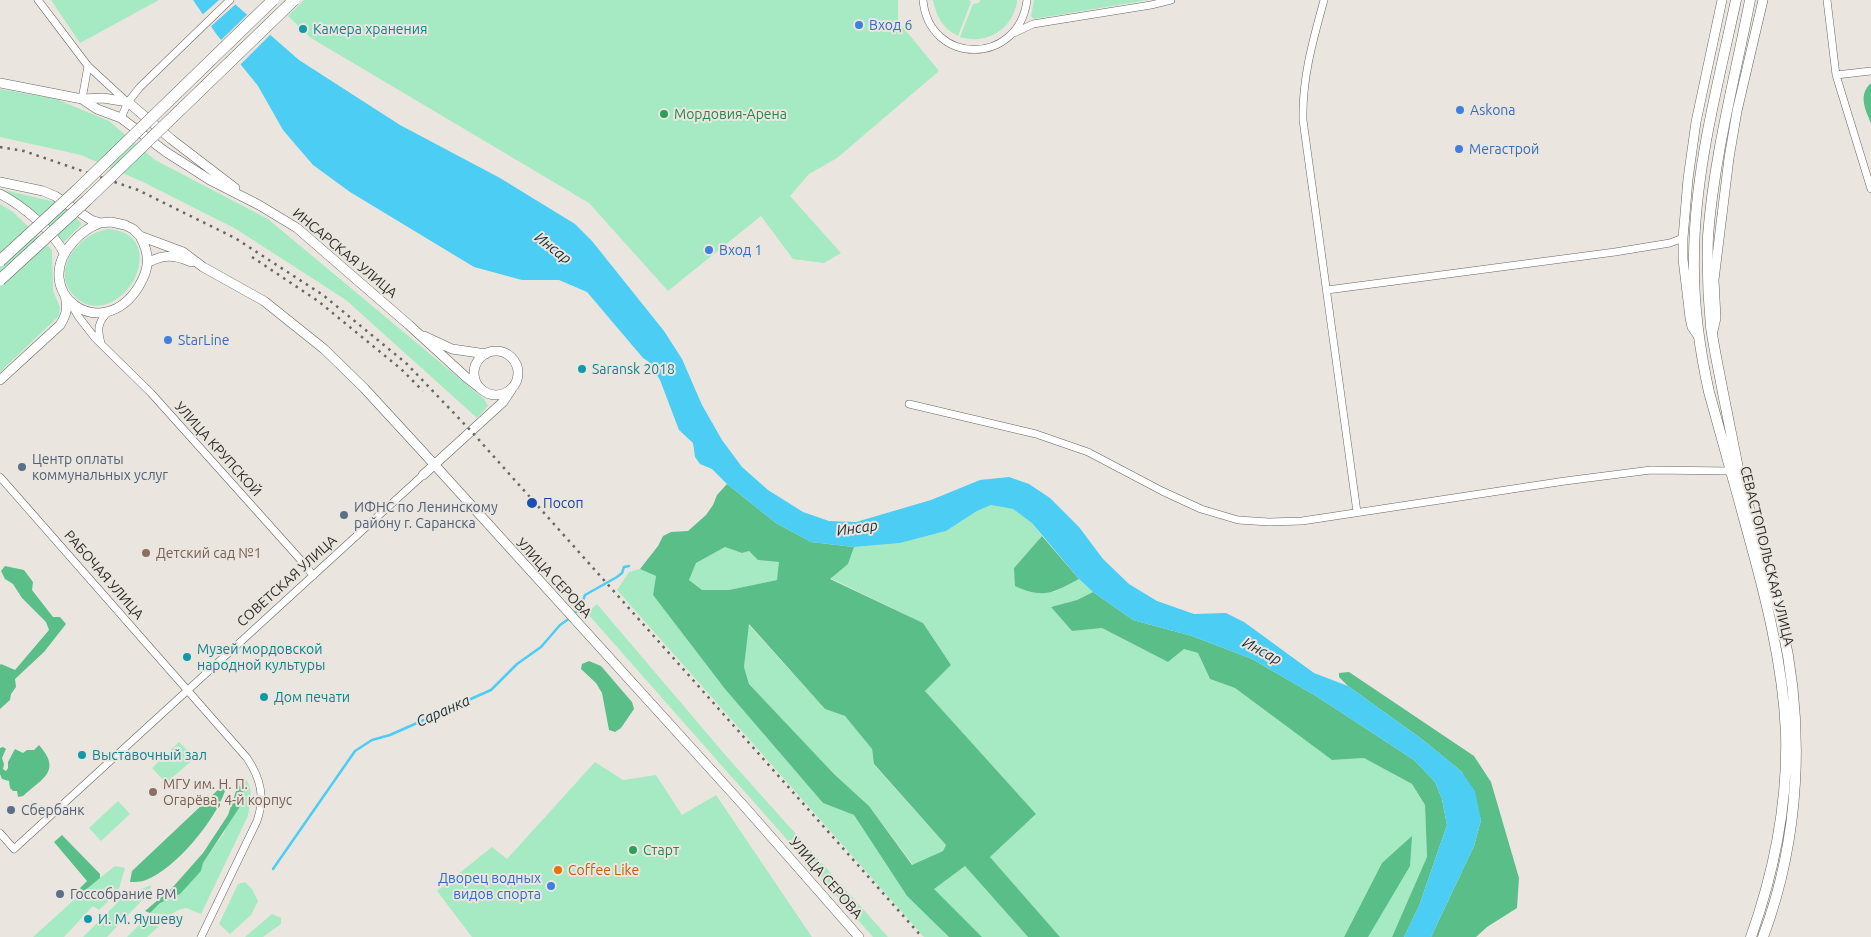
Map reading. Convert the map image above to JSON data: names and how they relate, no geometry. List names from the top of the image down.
{
  "streets": {
    "main road": ["СЕВАСТОПОЛЬСКАЯ УЛИЦА"],
    "street": [
      "ИНСАРСКАЯ УЛИЦА",
      "УЛИЦА КРУПСКОЙ",
      "РАБОЧАЯ УЛИЦА",
      "УЛИЦА СЕРОВА",
      "СОВЕТСКАЯ УЛИЦА"
    ]
  },
  "crossings": [
    ["ИНСАРСКАЯ УЛИЦА", "СОВЕТСКАЯ УЛИЦА"],
    ["УЛИЦА КРУПСКОЙ", "УЛИЦА СЕРОВА"],
    ["УЛИЦА КРУПСКОЙ", "СОВЕТСКАЯ УЛИЦА"],
    ["РАБОЧАЯ УЛИЦА", "СОВЕТСКАЯ УЛИЦА"],
    ["УЛИЦА СЕРОВА", "СОВЕТСКАЯ УЛИЦА"]
  ],
  "water": ["Инсар", "Саранка"],
  "places": [
    "Вход 6",
    "Камера хранения",
    "Askona",
    "Мордовия-Арена",
    "Мегастрой",
    "Вход 1",
    "StarLine",
    "Saransk 2018",
    "Центр оплаты коммунальных услуг",
    "Посоп",
    "ИФНС по Ленинскому району г. Саранска",
    "Детский сад №1",
    "Музей мордовской народной культуры",
    "Дом печати",
    "Выставочный зал",
    "МГУ им. Н. П. Огарёва, 4-й корпус",
    "Сбербанк",
    "Старт",
    "Coffee Like",
    "Дворец водных видов спорта",
    "Госсобрание РМ",
    "И. М. Яушеву"
  ]
}
